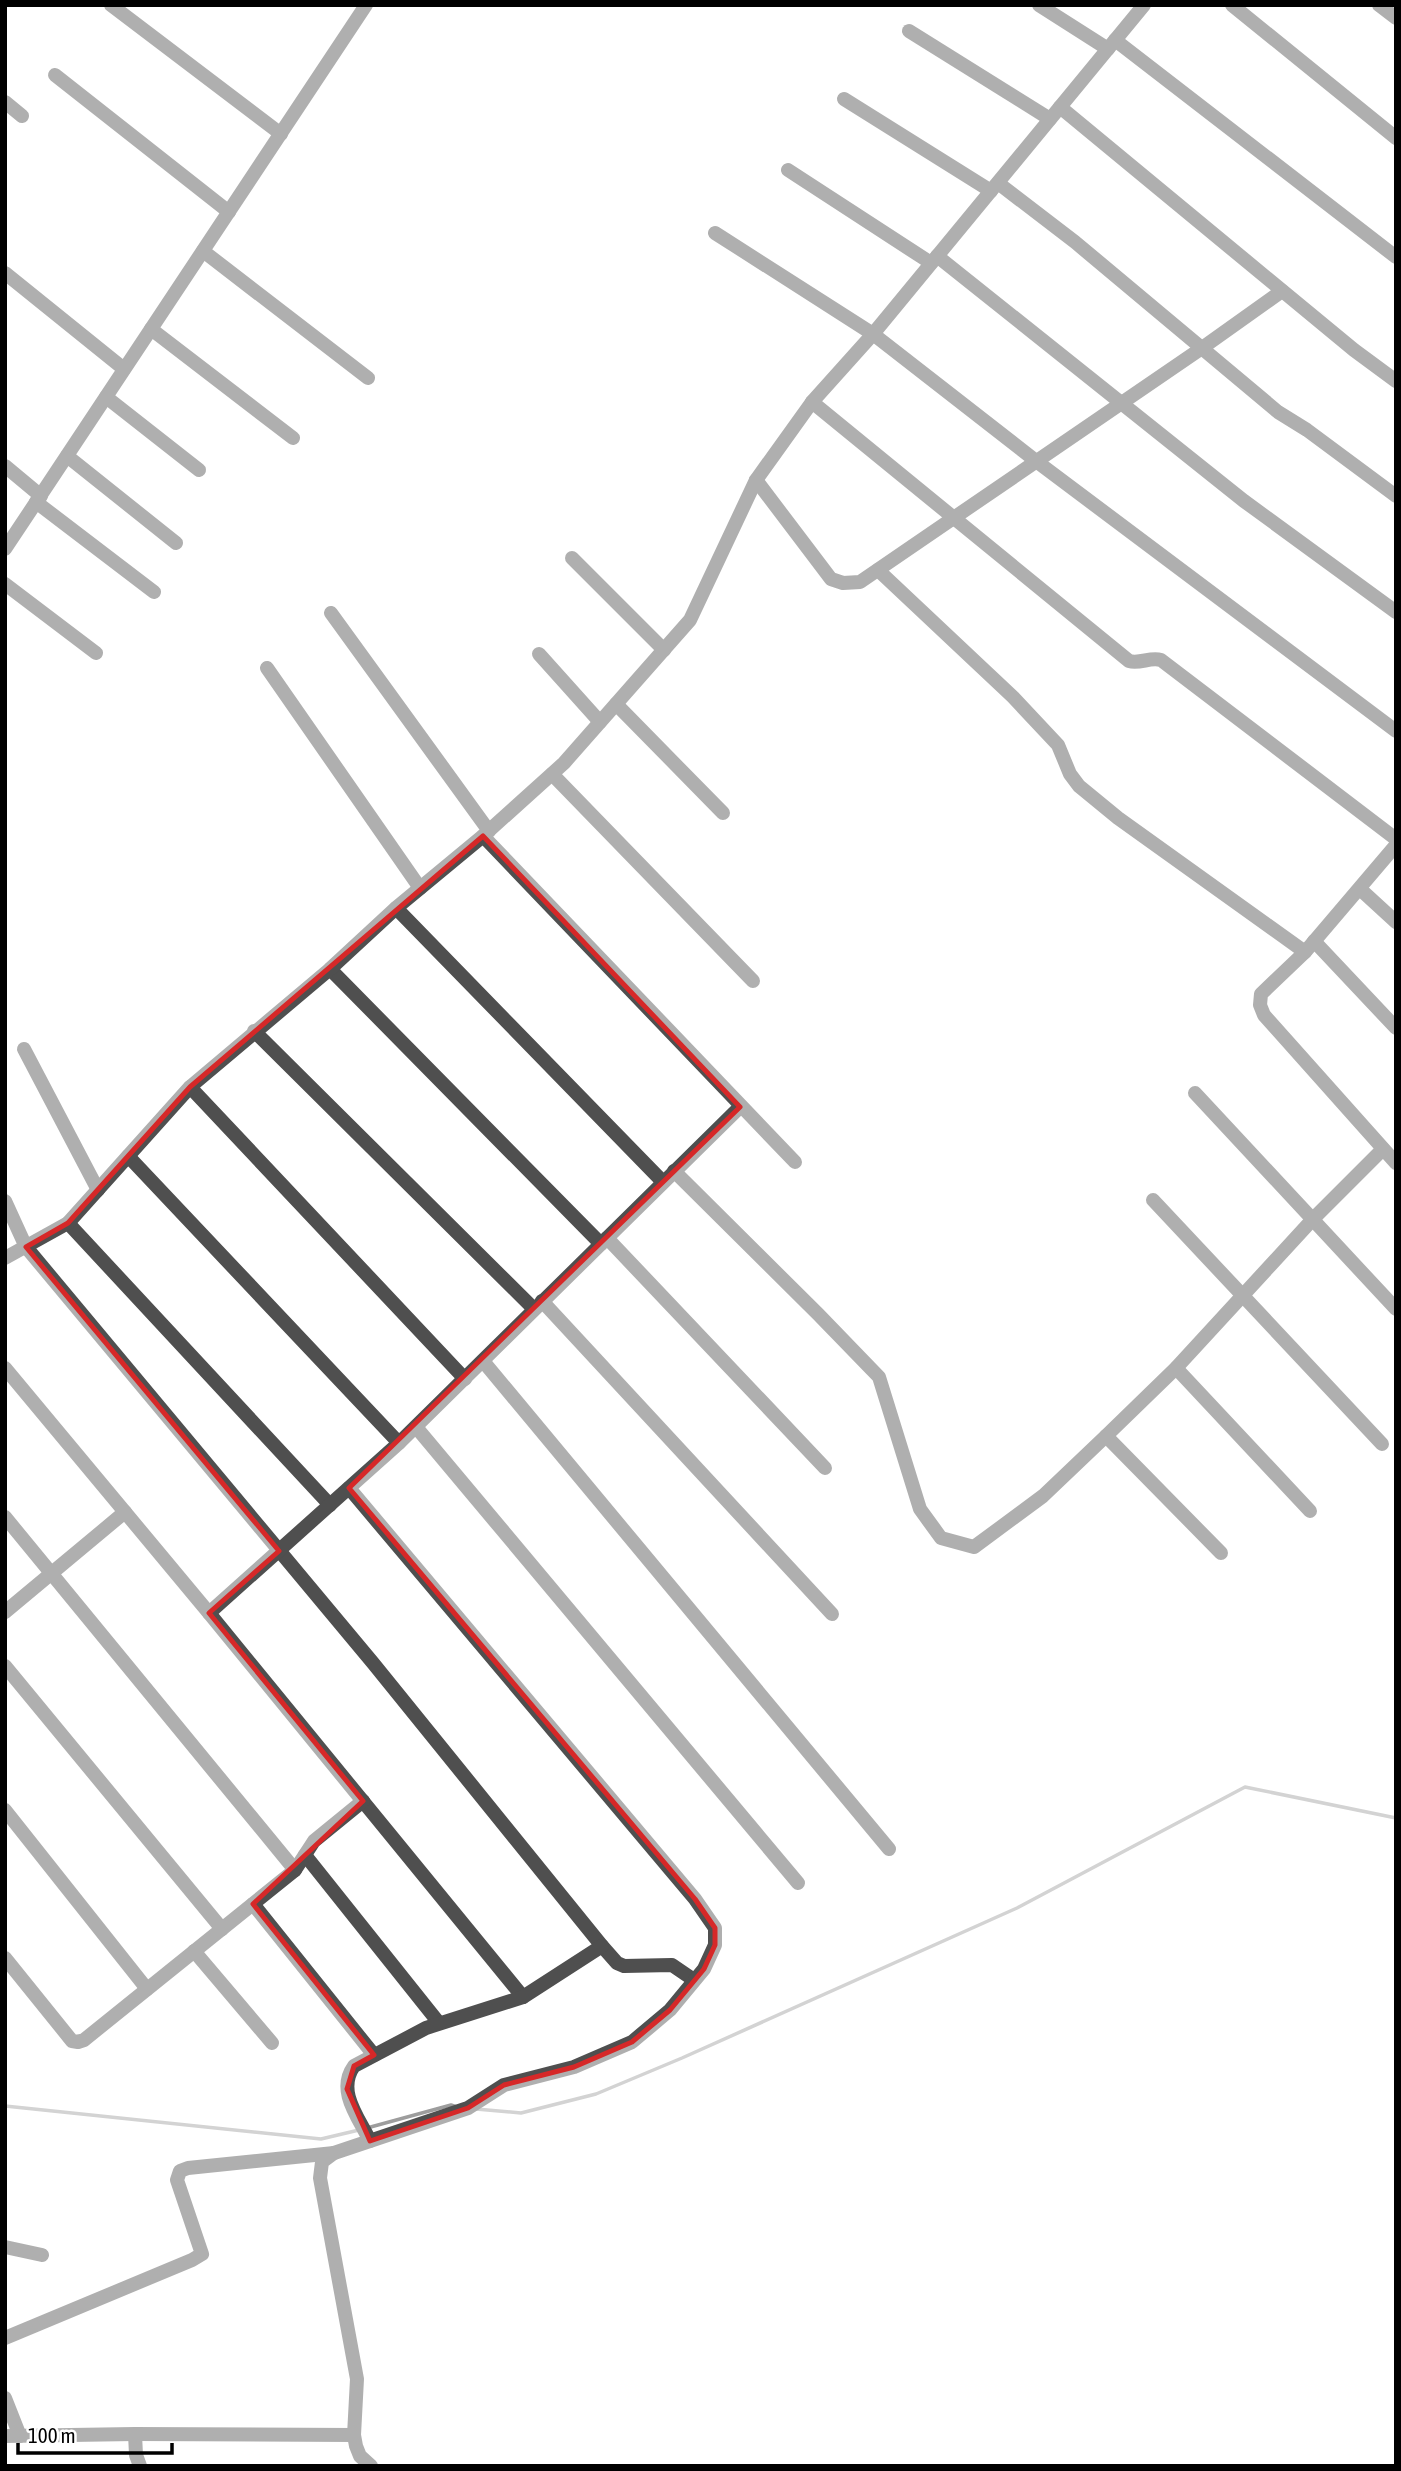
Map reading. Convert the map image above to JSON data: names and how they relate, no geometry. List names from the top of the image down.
{
  "scale_bar": "100 m"
}
